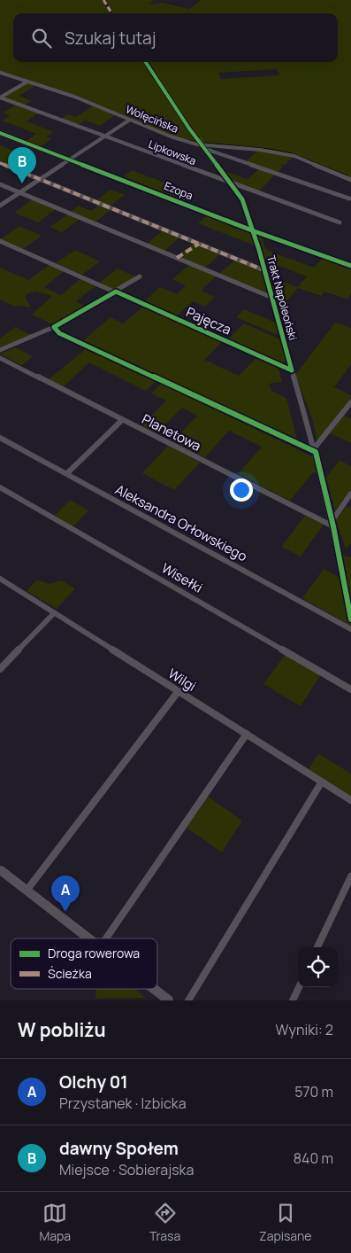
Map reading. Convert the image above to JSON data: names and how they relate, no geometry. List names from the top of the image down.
{
  "streets": {
    "street": [
      "Wolęcińska",
      "Lipkowska",
      "Ezopa",
      "Trakt Napoleoński",
      "Pajęcza",
      "Planetowa",
      "Aleksandra Orłowskiego",
      "Wisełki",
      "Wilgi"
    ]
  },
  "crossings": [
    ["Wolęcińska", "Trakt Napoleoński"],
    ["Lipkowska", "Trakt Napoleoński"],
    ["Ezopa", "Trakt Napoleoński"],
    ["Trakt Napoleoński", "Pajęcza"],
    ["Trakt Napoleoński", "Planetowa"]
  ],
  "legend": ["Droga rowerowa", "Ścieżka"],
  "page": {
    "search": "Szukaj tutaj",
    "pins": ["B", "A"],
    "heading": ["W pobliżu", "Wyniki: 2"],
    "list": [
      {
        "mark": "A",
        "name": "Olchy 01",
        "note": "Przystanek · Izbicka",
        "value": "570 m"
      },
      {
        "mark": "B",
        "name": "dawny Społem",
        "note": "Miejsce · Sobierajska",
        "value": "840 m"
      }
    ],
    "nav": ["Mapa", "Trasa", "Zapisane"]
  }
}
